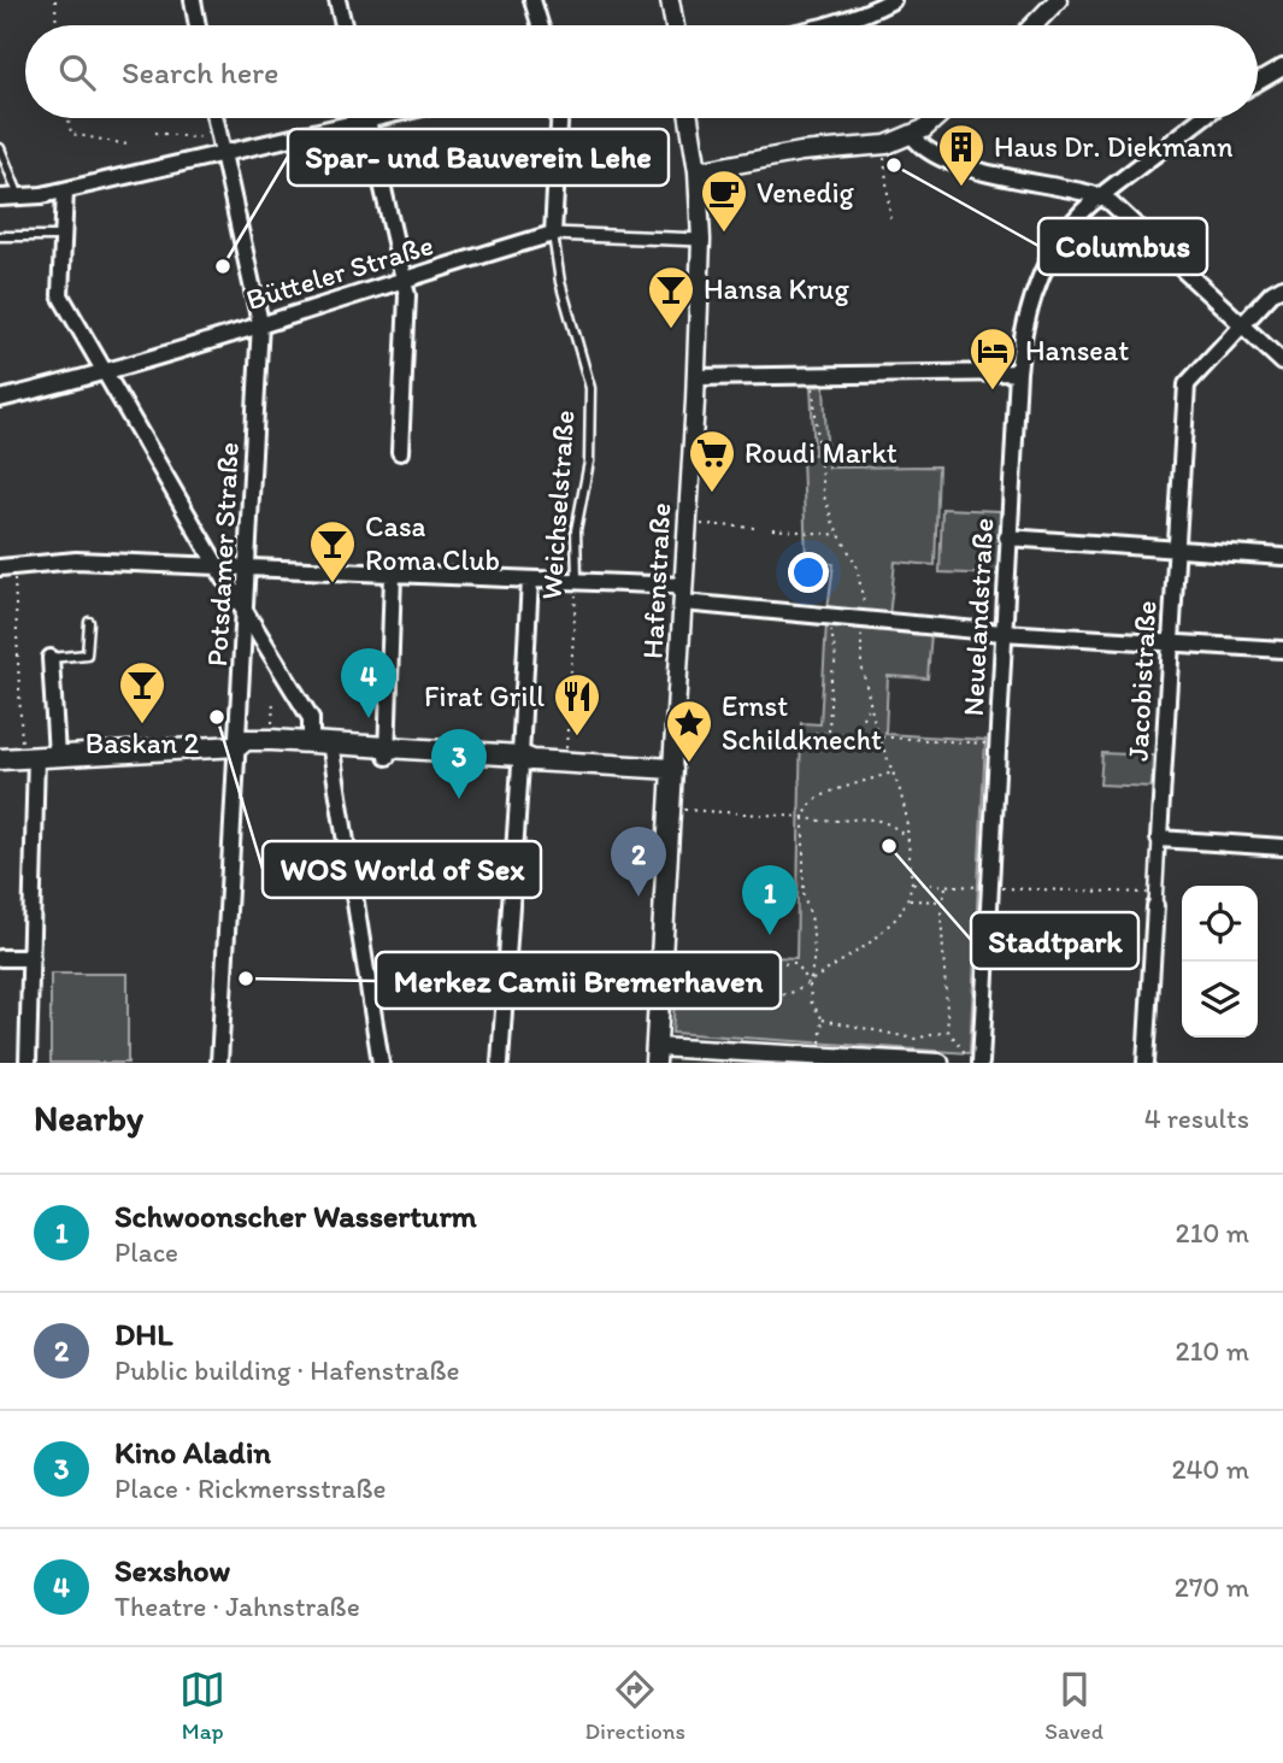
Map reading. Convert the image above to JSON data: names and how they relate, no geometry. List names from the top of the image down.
{
  "streets": {
    "main road": ["Hafenstraße"],
    "street": [
      "Bütteler Straße",
      "Weichselstraße",
      "Potsdamer Straße",
      "Neuelandstraße",
      "Jacobistraße"
    ]
  },
  "crossings": [
    ["Bütteler Straße", "Weichselstraße"],
    ["Bütteler Straße", "Potsdamer Straße"],
    ["Bütteler Straße", "Hafenstraße"]
  ],
  "places": {
    "other": [
      "Columbus",
      "Spar- und Bauverein Lehe",
      "WOS World of Sex",
      "Stadtpark",
      "Merkez Camii Bremerhaven"
    ],
    "building": ["Haus Dr. Diekmann"],
    "cafe": ["Venedig"],
    "bar": ["Hansa Krug", "Casa Roma Club", "Baskan 2"],
    "hotel": ["Hanseat"],
    "supermarket": ["Roudi Markt"],
    "restaurant": ["Firat Grill"],
    "place": ["Ernst Schildknecht"]
  },
  "page": {
    "search": "Search here",
    "pins": [
      "4",
      "3",
      "2",
      "1"
    ],
    "heading": ["Nearby", "4 results"],
    "list": [
      {
        "mark": "1",
        "name": "Schwoonscher Wasserturm",
        "note": "Place",
        "value": "210 m"
      },
      {
        "mark": "2",
        "name": "DHL",
        "note": "Public building · Hafenstraße",
        "value": "210 m"
      },
      {
        "mark": "3",
        "name": "Kino Aladin",
        "note": "Place · Rickmersstraße",
        "value": "240 m"
      },
      {
        "mark": "4",
        "name": "Sexshow",
        "note": "Theatre · Jahnstraße",
        "value": "270 m"
      }
    ],
    "nav": ["Map", "Directions", "Saved"]
  }
}
